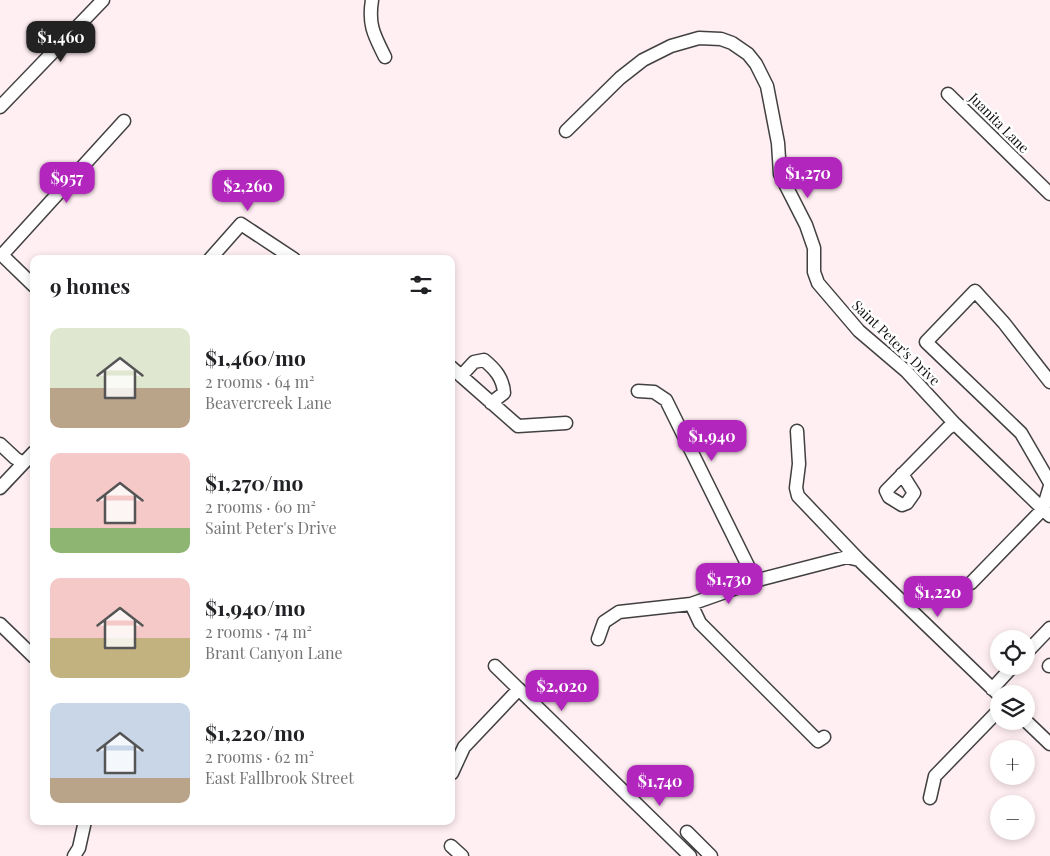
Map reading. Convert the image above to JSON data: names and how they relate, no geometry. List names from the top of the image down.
{
  "streets": {
    "street": ["Juanita Lane", "Saint Peter's Drive"]
  },
  "page": {
    "price": [
      "$1,460",
      "$1,270",
      "$957",
      "$2,260",
      "$1,940",
      "$1,730",
      "$1,220",
      "$2,020",
      "$1,740"
    ],
    "heading": "9 homes",
    "list": [
      {
        "name": "$1,460/mo",
        "note": "2 rooms · 64 m² · Beavercreek Lane"
      },
      {
        "name": "$1,270/mo",
        "note": "2 rooms · 60 m² · Saint Peter's Drive"
      },
      {
        "name": "$1,940/mo",
        "note": "2 rooms · 74 m² · Brant Canyon Lane"
      },
      {
        "name": "$1,220/mo",
        "note": "2 rooms · 62 m² · East Fallbrook Street"
      }
    ],
    "map_buttons": ["+", "−"]
  }
}
